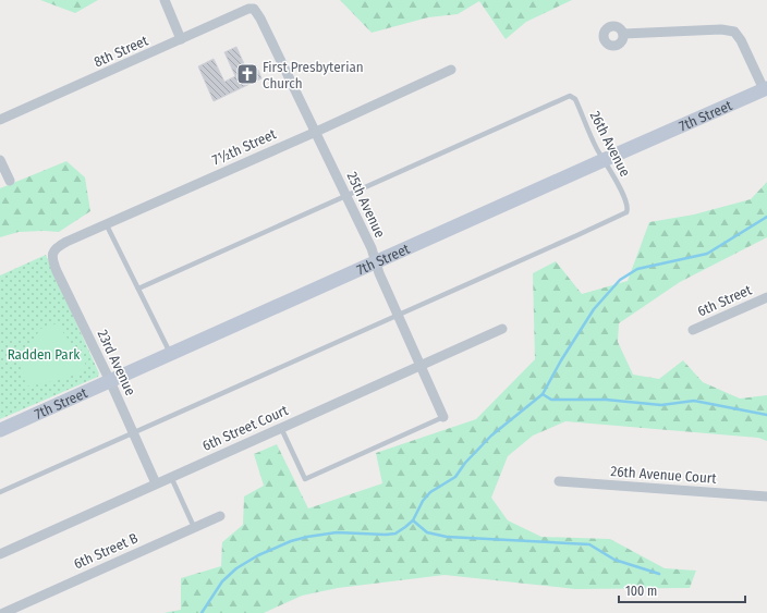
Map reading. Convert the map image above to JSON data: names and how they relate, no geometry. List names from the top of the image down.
{
  "streets": {
    "main road": ["7th Street"],
    "street": [
      "8th Street",
      "7½th Street",
      "25th Avenue",
      "6th Street",
      "23rd Avenue",
      "6th Street Court",
      "26th Avenue Court",
      "6th Street B"
    ],
    "lane": ["26th Avenue"]
  },
  "crossings": [
    ["8th Street", "25th Avenue"],
    ["7th Street", "26th Avenue"],
    ["7th Street", "25th Avenue"],
    ["7th Street", "23rd Avenue"],
    ["26th Avenue", "25th Avenue"],
    ["7½th Street", "25th Avenue"],
    ["7½th Street", "23rd Avenue"],
    ["25th Avenue", "6th Street Court"],
    ["23rd Avenue", "6th Street Court"]
  ],
  "parks": ["Radden Park"],
  "places": {
    "church": ["First Presbyterian Church"]
  },
  "scale_bar": "100 m"
}
